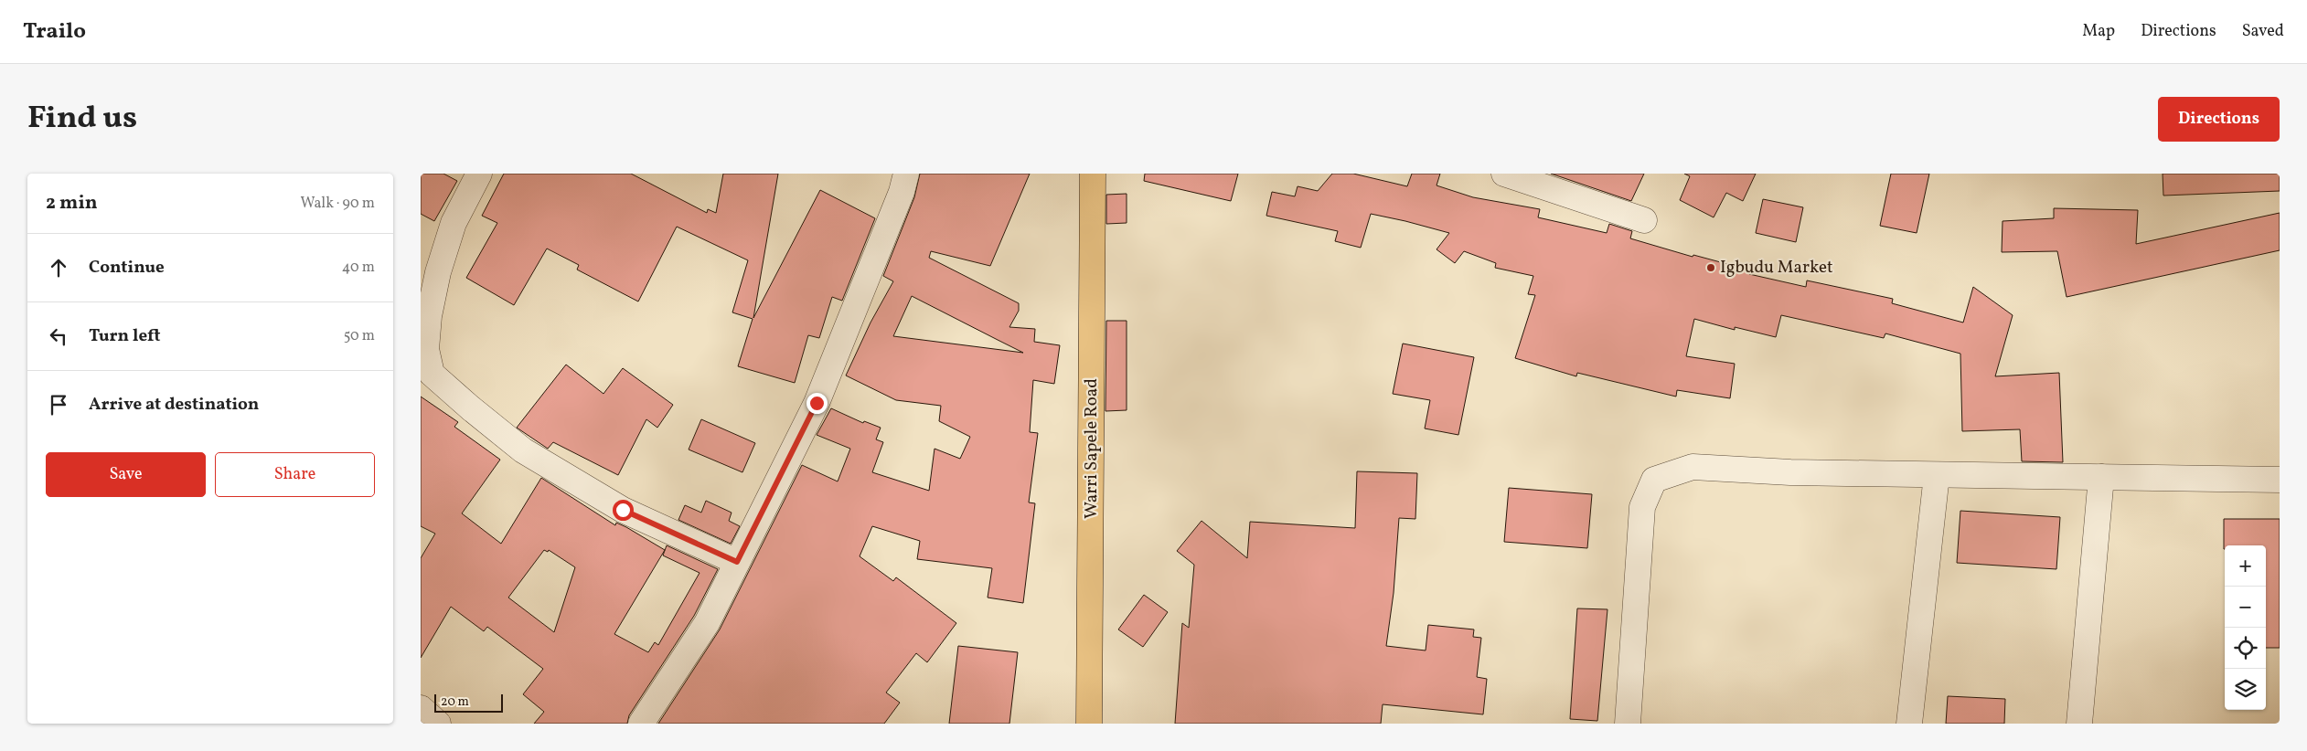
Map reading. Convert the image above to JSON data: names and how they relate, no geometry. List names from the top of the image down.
{
  "streets": {
    "highway": ["Warri Sapele Road"]
  },
  "places": ["Igbudu Market"],
  "scale_bar": "20 m",
  "page": {
    "header": "Trailo",
    "nav": ["Map", "Directions", "Saved"],
    "title": "Find us",
    "buttons": [
      "Directions",
      ["Save", "Share"]
    ],
    "heading": ["2 min", "Walk · 90 m"],
    "list": [
      ["Continue", "40 m"],
      ["Turn left", "50 m"],
      "Arrive at destination"
    ],
    "map_buttons": ["+", "−"],
    "scale": "20 m"
  }
}
